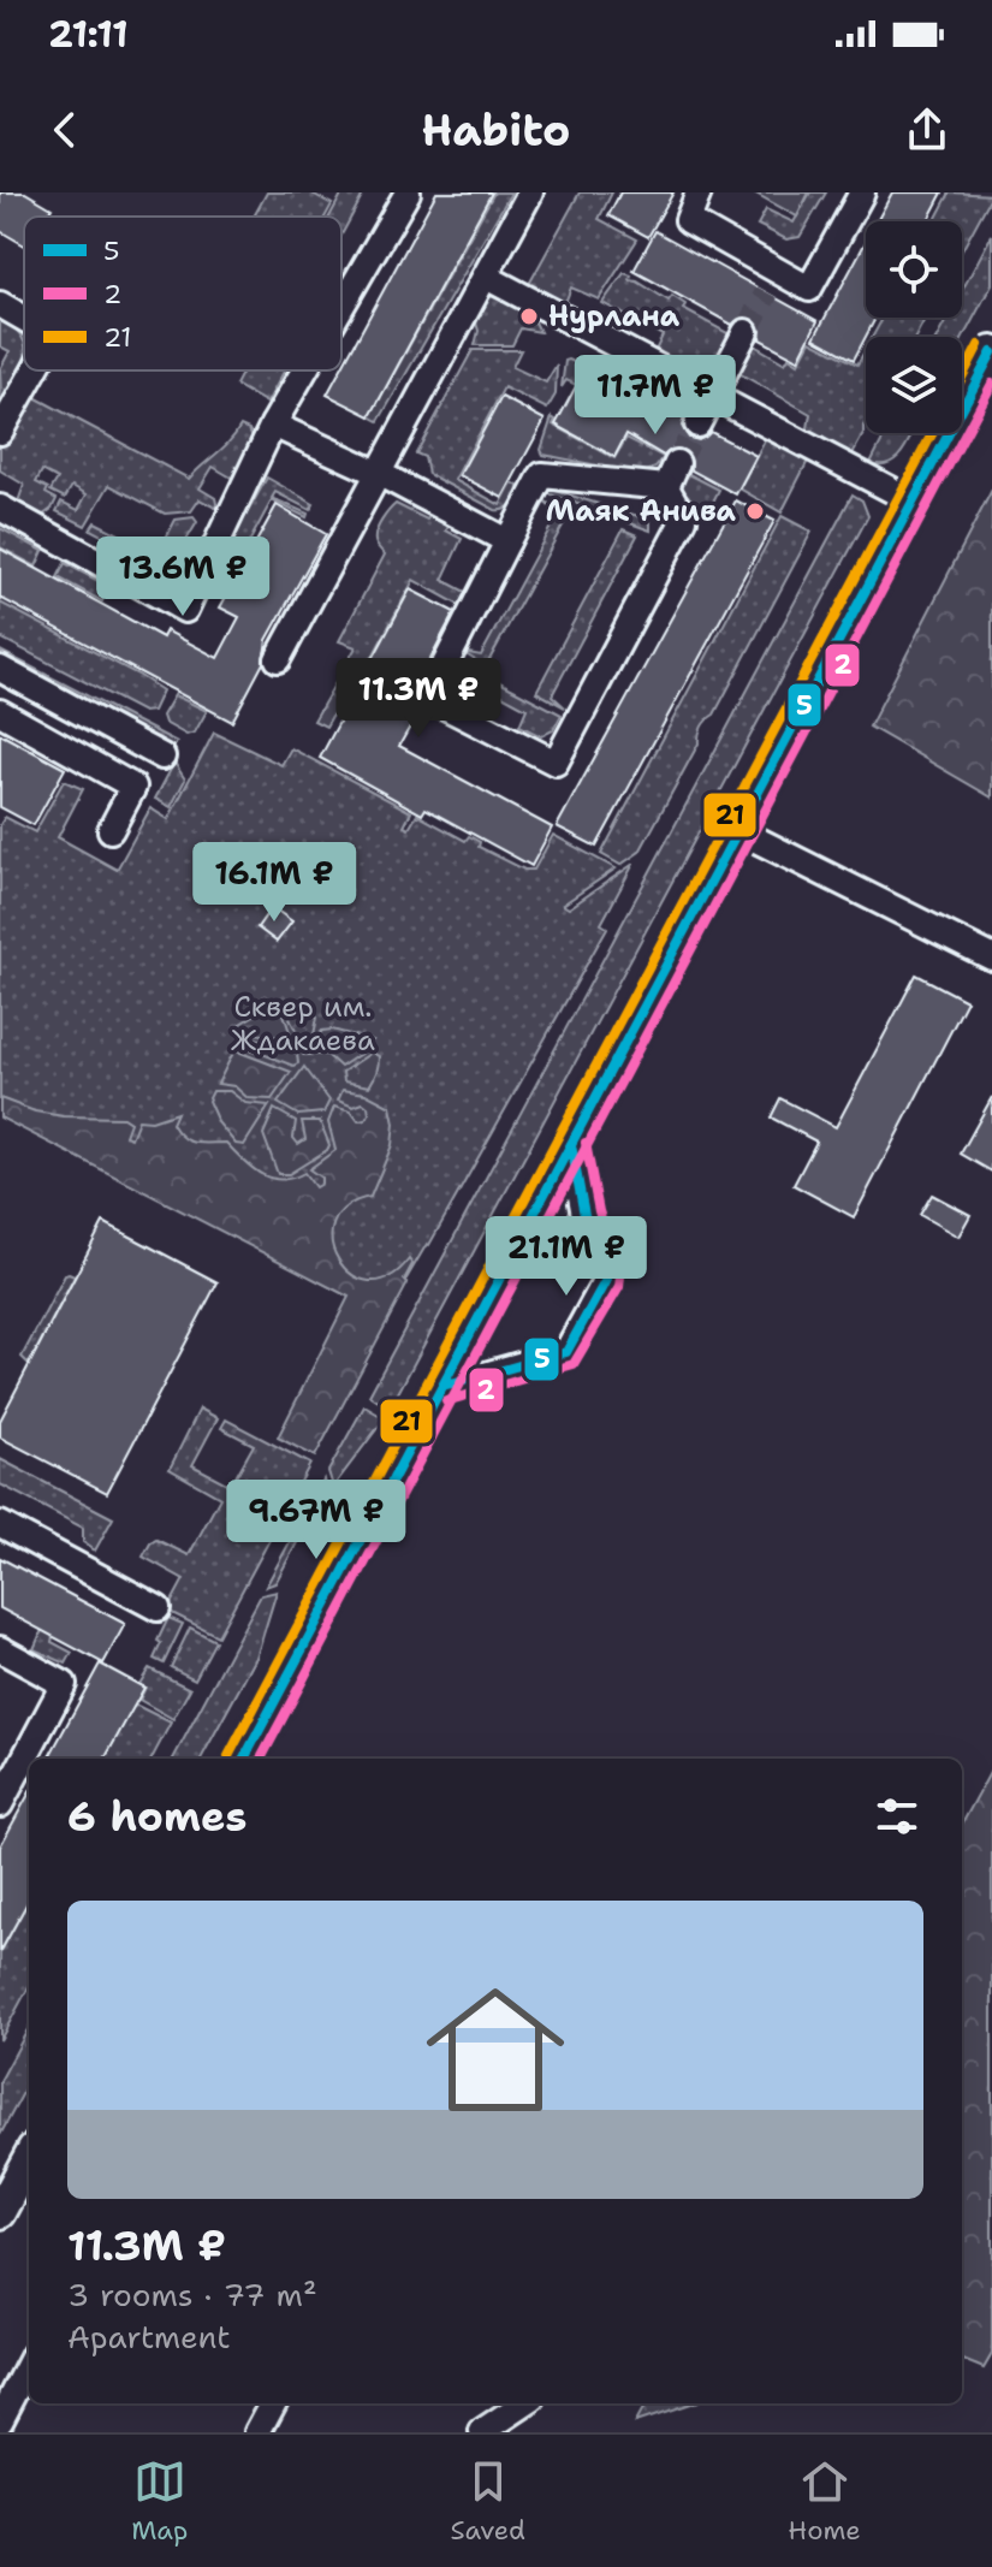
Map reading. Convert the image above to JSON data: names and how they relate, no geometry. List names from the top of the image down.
{
  "parks": ["Сквер им. Ждакаева"],
  "places": ["Нурлана", "Маяк Анива"],
  "lines": ["transit line 21", "transit line 5", "transit line 2"],
  "legend": ["5", "2", "21"],
  "page": {
    "status": "21:11",
    "header": "Habito",
    "price": [
      "11.7M ₽",
      "13.6M ₽",
      "11.3M ₽",
      "16.1M ₽",
      "21.1M ₽",
      "9.67M ₽"
    ],
    "heading": "6 homes",
    "list": [
      {
        "name": "11.3M ₽",
        "note": "3 rooms · 77 m² · Apartment"
      }
    ],
    "tabs": ["Map", "Saved", "Home"]
  }
}
